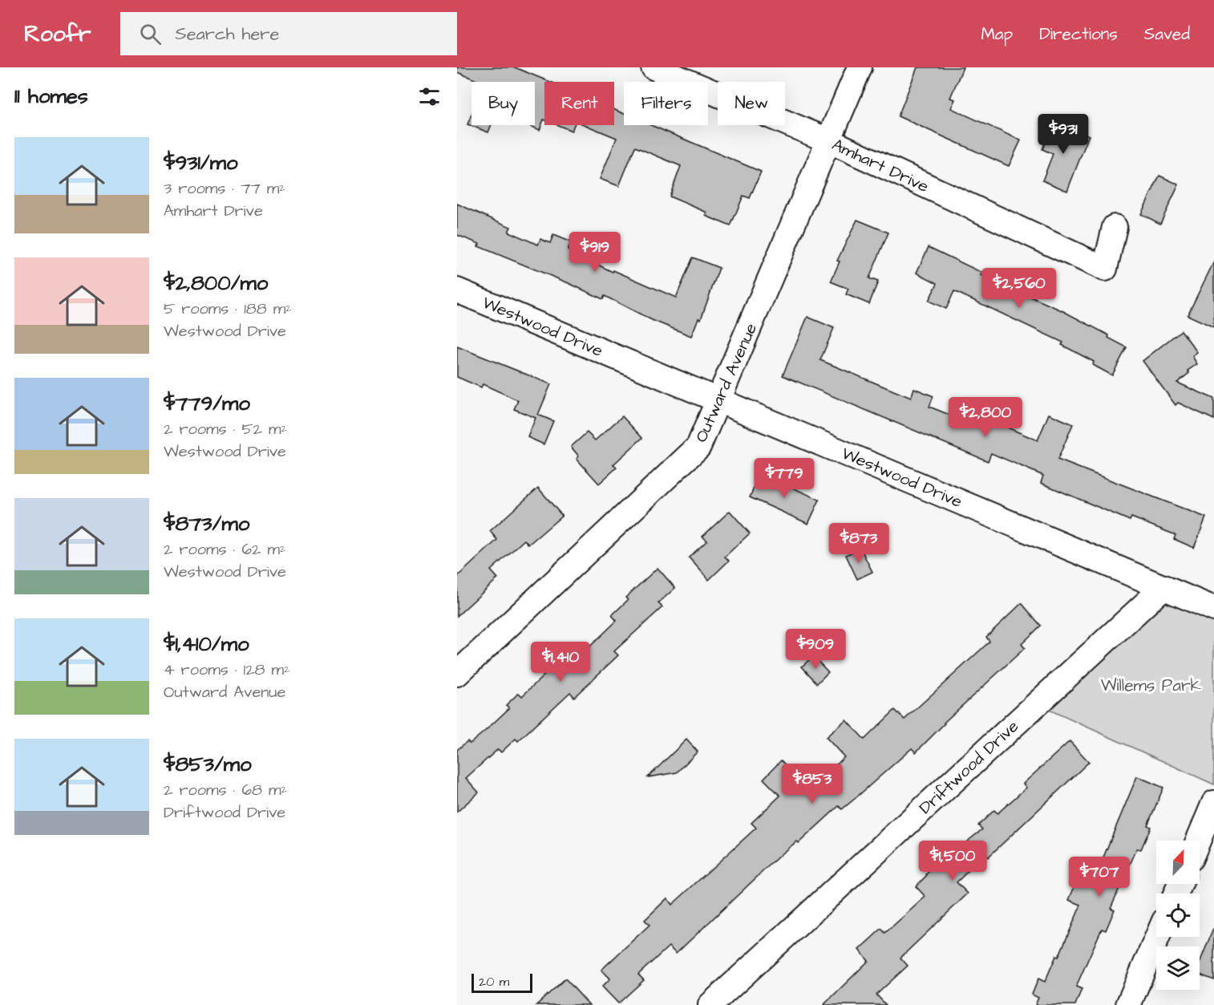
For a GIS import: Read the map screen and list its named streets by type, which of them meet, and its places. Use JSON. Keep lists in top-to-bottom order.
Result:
{
  "streets": {
    "street": [
      "Amhart Drive",
      "Westwood Drive",
      "Outward Avenue",
      "Driftwood Drive"
    ]
  },
  "crossings": [
    ["Amhart Drive", "Outward Avenue"],
    ["Westwood Drive", "Outward Avenue"],
    ["Westwood Drive", "Driftwood Drive"]
  ],
  "parks": ["Willems Park"],
  "scale_bar": "20 m",
  "north": "top right",
  "page": {
    "header": "Roofr",
    "search": "Search here",
    "nav": ["Map", "Directions", "Saved"],
    "heading": "11 homes",
    "chip": [
      "Buy",
      "Rent",
      "Filters",
      "New"
    ],
    "price": [
      "$931",
      "$919",
      "$2,560",
      "$2,800",
      "$779",
      "$873",
      "$909",
      "$1,410",
      "$853",
      "$1,500",
      "$707"
    ],
    "list": [
      {
        "name": "$931/mo",
        "note": "3 rooms · 77 m² · Amhart Drive"
      },
      {
        "name": "$2,800/mo",
        "note": "5 rooms · 188 m² · Westwood Drive"
      },
      {
        "name": "$779/mo",
        "note": "2 rooms · 52 m² · Westwood Drive"
      },
      {
        "name": "$873/mo",
        "note": "2 rooms · 62 m² · Westwood Drive"
      },
      {
        "name": "$1,410/mo",
        "note": "4 rooms · 128 m² · Outward Avenue"
      },
      {
        "name": "$853/mo",
        "note": "2 rooms · 68 m² · Driftwood Drive"
      }
    ],
    "scale": "20 m"
  }
}
